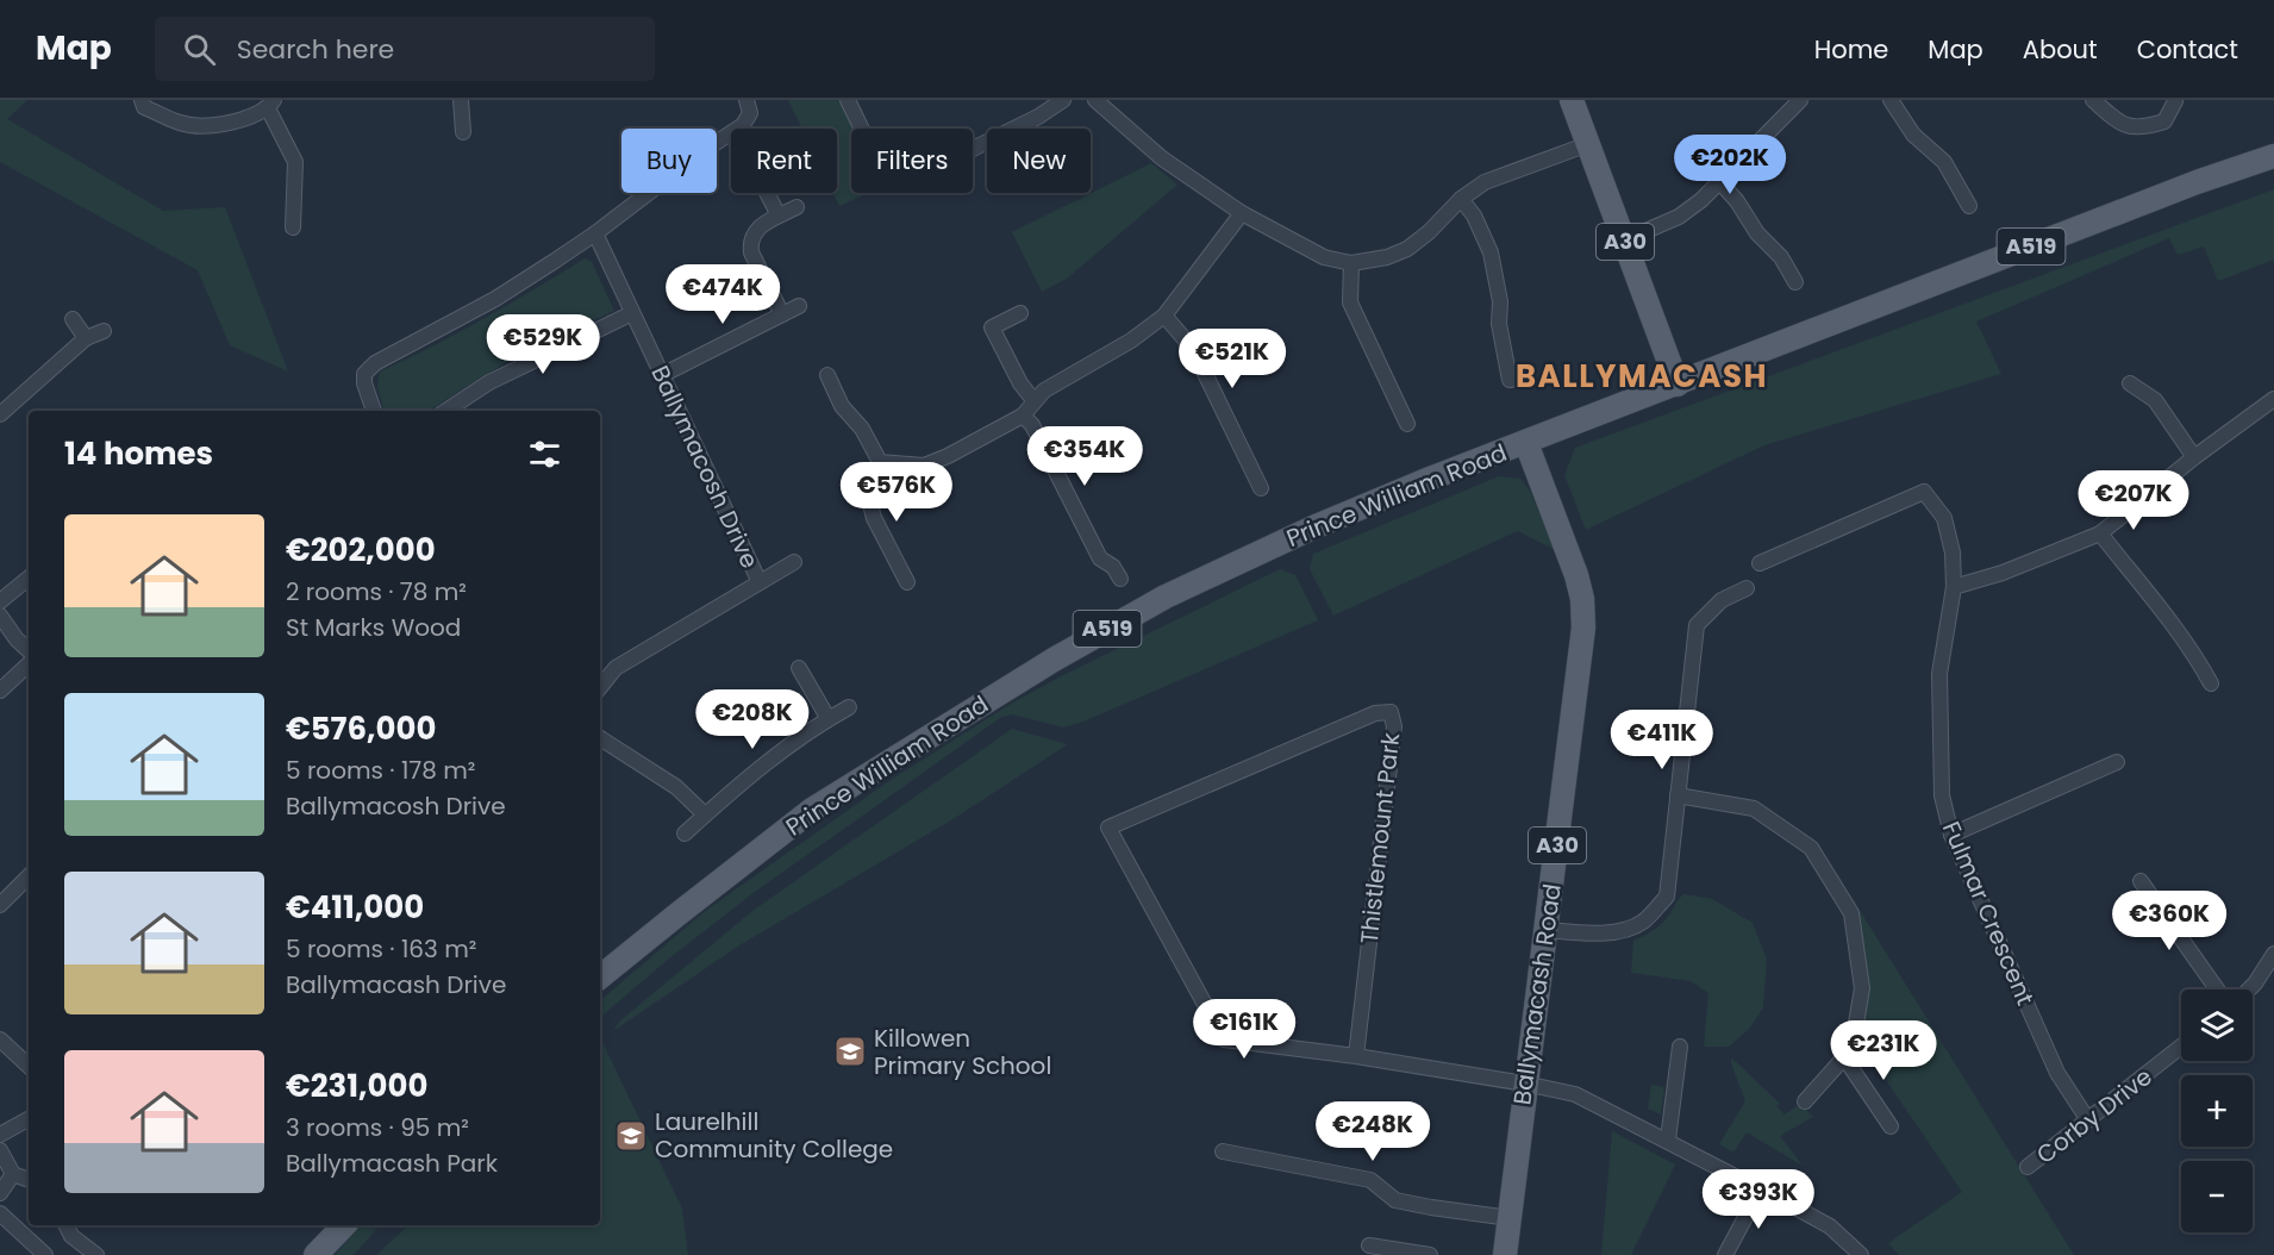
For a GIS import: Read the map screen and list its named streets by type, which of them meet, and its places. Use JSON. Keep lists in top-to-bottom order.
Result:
{
  "streets": {
    "main road": [
      "A30",
      "A519",
      "Prince William Road",
      "Ballymacash Road"
    ],
    "street": [
      "Ballymacosh Drive",
      "Thistlemount Park",
      "Fulmar Crescent",
      "Corby Drive"
    ]
  },
  "crossings": [
    ["A30", "Prince William Road"],
    ["Prince William Road", "Ballymacash Road"],
    ["Fulmar Crescent", "Corby Drive"]
  ],
  "districts": ["BALLYMACASH"],
  "places": {
    "school or university": ["Killowen Primary School", "Laurelhill Community College"]
  },
  "page": {
    "header": "Map",
    "search": "Search here",
    "nav": [
      "Home",
      "Map",
      "About",
      "Contact"
    ],
    "chip": [
      "Buy",
      "Rent",
      "Filters",
      "New"
    ],
    "price": [
      "€202K",
      "€474K",
      "€529K",
      "€521K",
      "€354K",
      "€576K",
      "€207K",
      "€208K",
      "€411K",
      "€360K",
      "€161K",
      "€231K",
      "€248K",
      "€393K"
    ],
    "heading": "14 homes",
    "list": [
      {
        "name": "€202,000",
        "note": "2 rooms · 78 m² · St Marks Wood"
      },
      {
        "name": "€576,000",
        "note": "5 rooms · 178 m² · Ballymacosh Drive"
      },
      {
        "name": "€411,000",
        "note": "5 rooms · 163 m² · Ballymacash Drive"
      },
      {
        "name": "€231,000",
        "note": "3 rooms · 95 m² · Ballymacash Park"
      }
    ],
    "map_buttons": ["+", "−"]
  }
}
